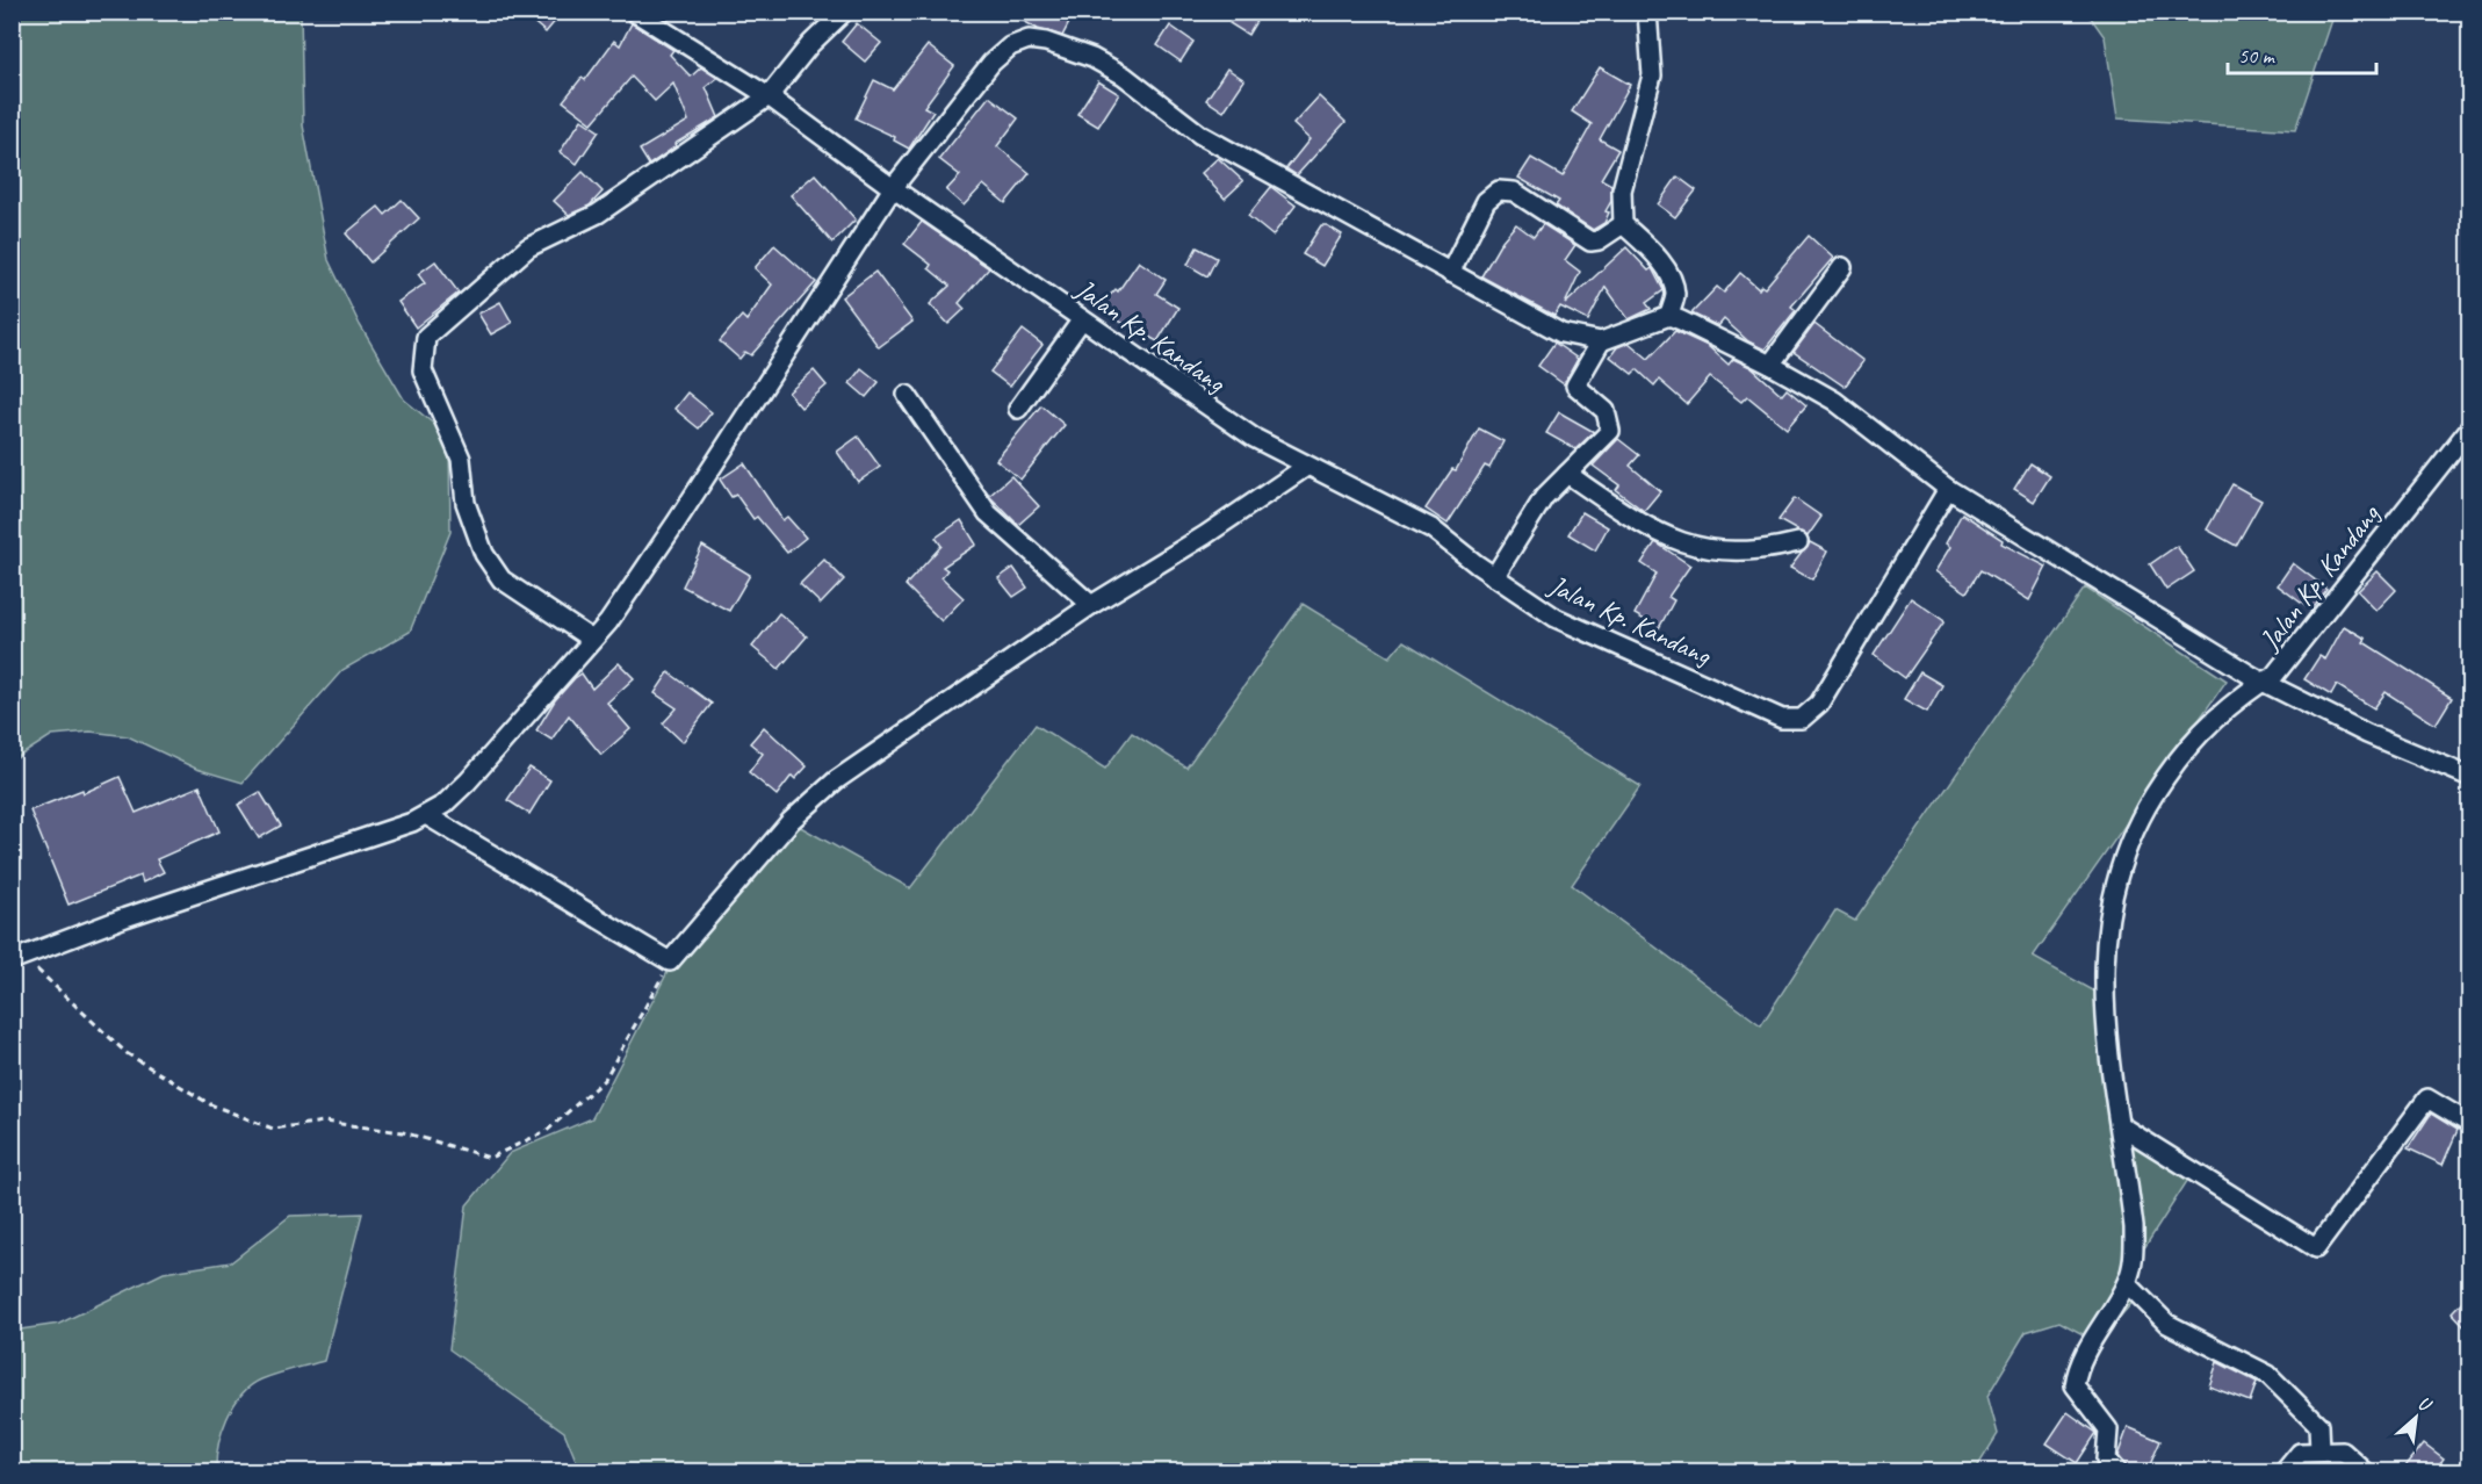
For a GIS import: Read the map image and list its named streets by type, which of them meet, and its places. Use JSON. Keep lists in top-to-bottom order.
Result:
{
  "streets": {
    "street": ["Jalan Kp. Kandang"]
  },
  "scale_bar": "50 m",
  "north": "top right"
}
